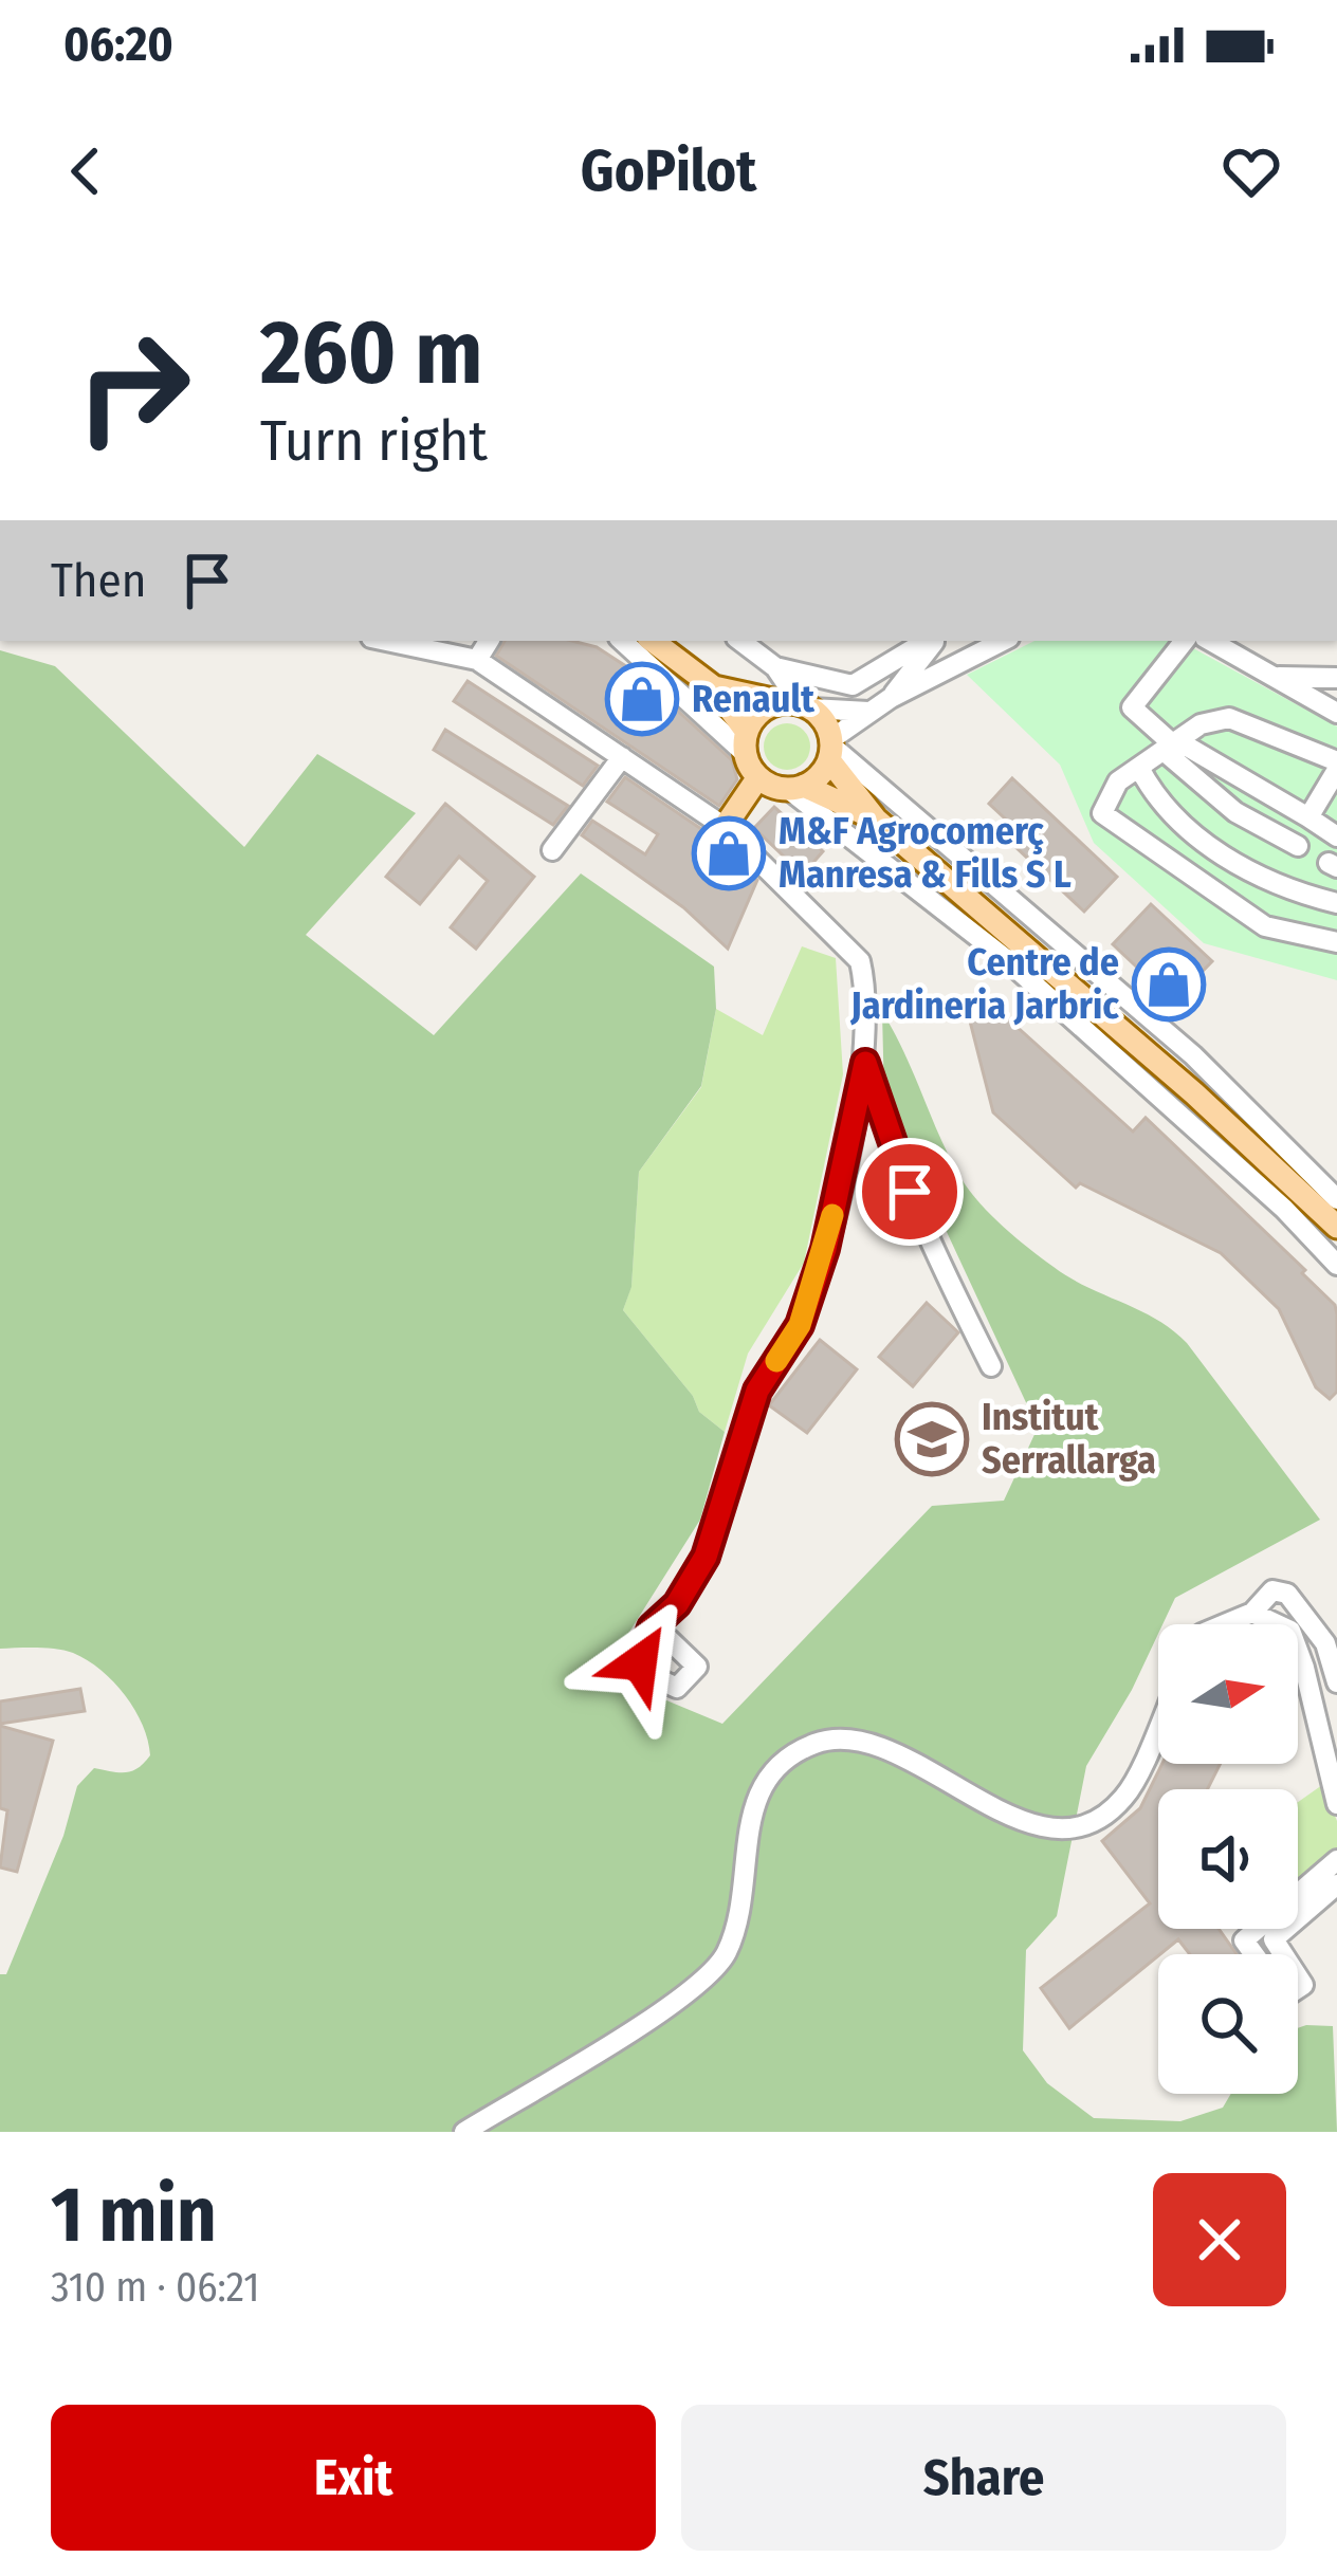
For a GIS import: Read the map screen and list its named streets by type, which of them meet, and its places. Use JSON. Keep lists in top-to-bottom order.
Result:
{
  "places": {
    "shop": ["Renault", "M&F Agrocomerç Manresa & Fills S L", "Centre de Jardineria Jarbric"],
    "school or university": ["Institut Serrallarga"]
  },
  "north": "right",
  "page": {
    "status": "06:20",
    "header": "GoPilot",
    "turn": ["260 m", "Turn right"],
    "then": "Then",
    "heading": ["1 min", "310 m · 06:21"],
    "buttons": ["Exit", "Share"]
  }
}
